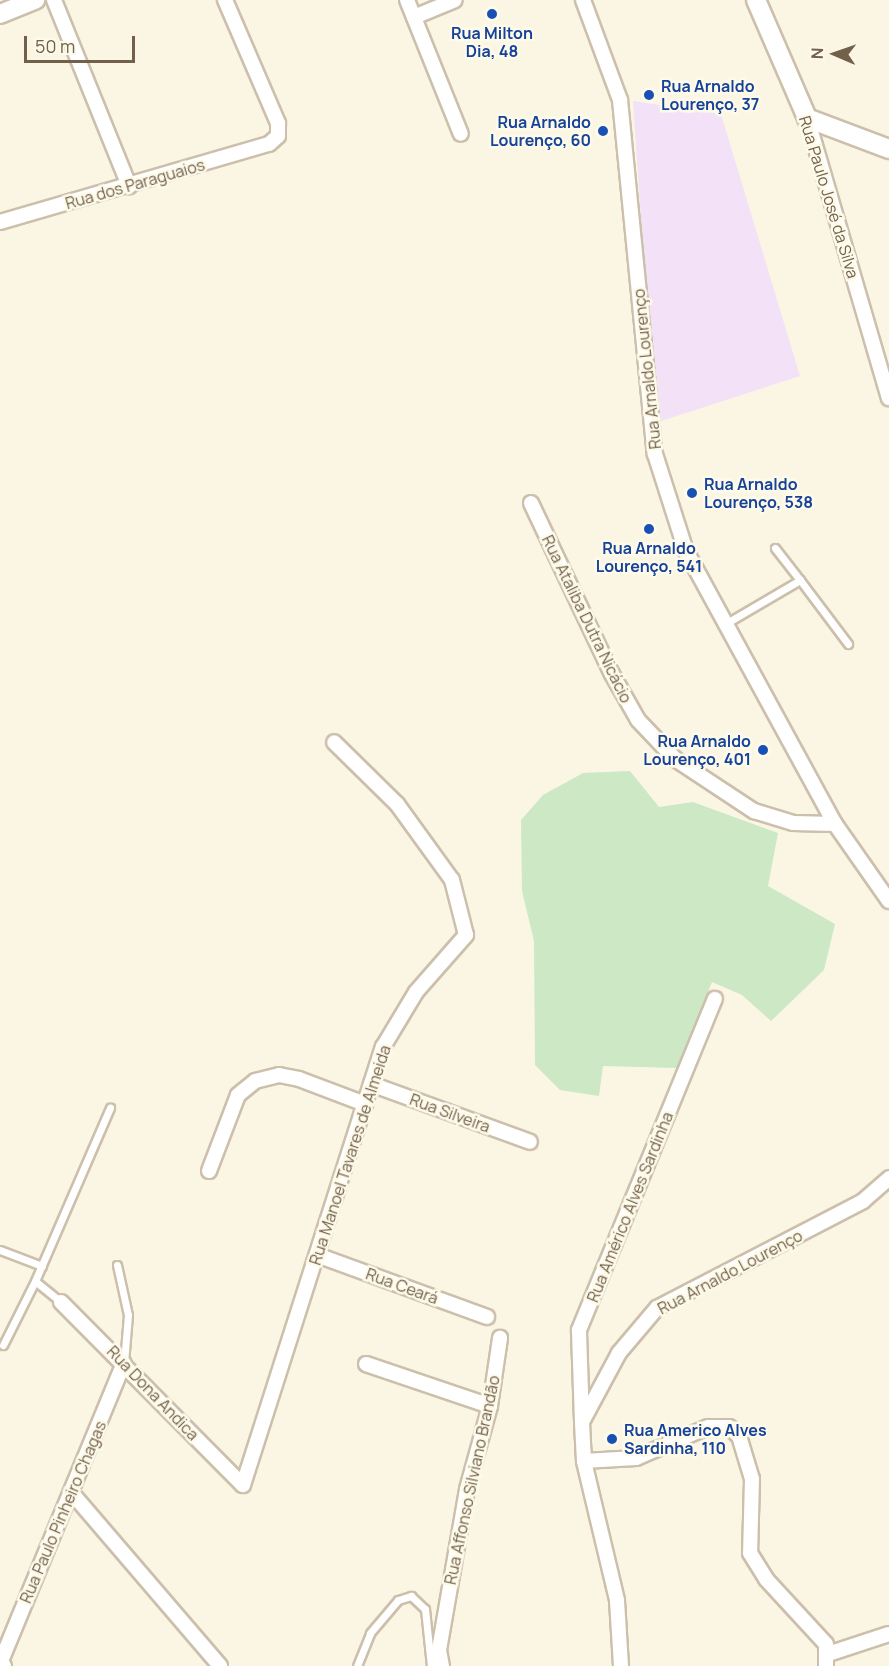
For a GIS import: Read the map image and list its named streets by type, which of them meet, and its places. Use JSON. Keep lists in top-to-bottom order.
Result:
{
  "streets": {
    "street": [
      "Rua dos Paraguaios",
      "Rua Paulo José da Silva",
      "Rua Arnaldo Lourenço",
      "Rua Ataliba Dutra Nicácio",
      "Rua Silveira",
      "Rua Manoel Tavares de Almeida",
      "Rua Américo Alves Sardinha",
      "Rua Ceará",
      "Rua Dona Andica",
      "Rua Affonso Silviano Brandão",
      "Rua Paulo Pinheiro Chagas"
    ]
  },
  "crossings": [
    ["Rua Arnaldo Lourenço", "Rua Ataliba Dutra Nicácio"],
    ["Rua Arnaldo Lourenço", "Rua Américo Alves Sardinha"],
    ["Rua Silveira", "Rua Manoel Tavares de Almeida"],
    ["Rua Manoel Tavares de Almeida", "Rua Ceará"],
    ["Rua Manoel Tavares de Almeida", "Rua Dona Andica"],
    ["Rua Dona Andica", "Rua Paulo Pinheiro Chagas"]
  ],
  "places": [
    "Rua Milton Dia, 48",
    "Rua Arnaldo Lourenço, 37",
    "Rua Arnaldo Lourenço, 60",
    "Rua Arnaldo Lourenço, 538",
    "Rua Arnaldo Lourenço, 541",
    "Rua Arnaldo Lourenço, 401",
    "Rua Americo Alves Sardinha, 110"
  ],
  "scale_bar": "50 m",
  "north": "left"
}
